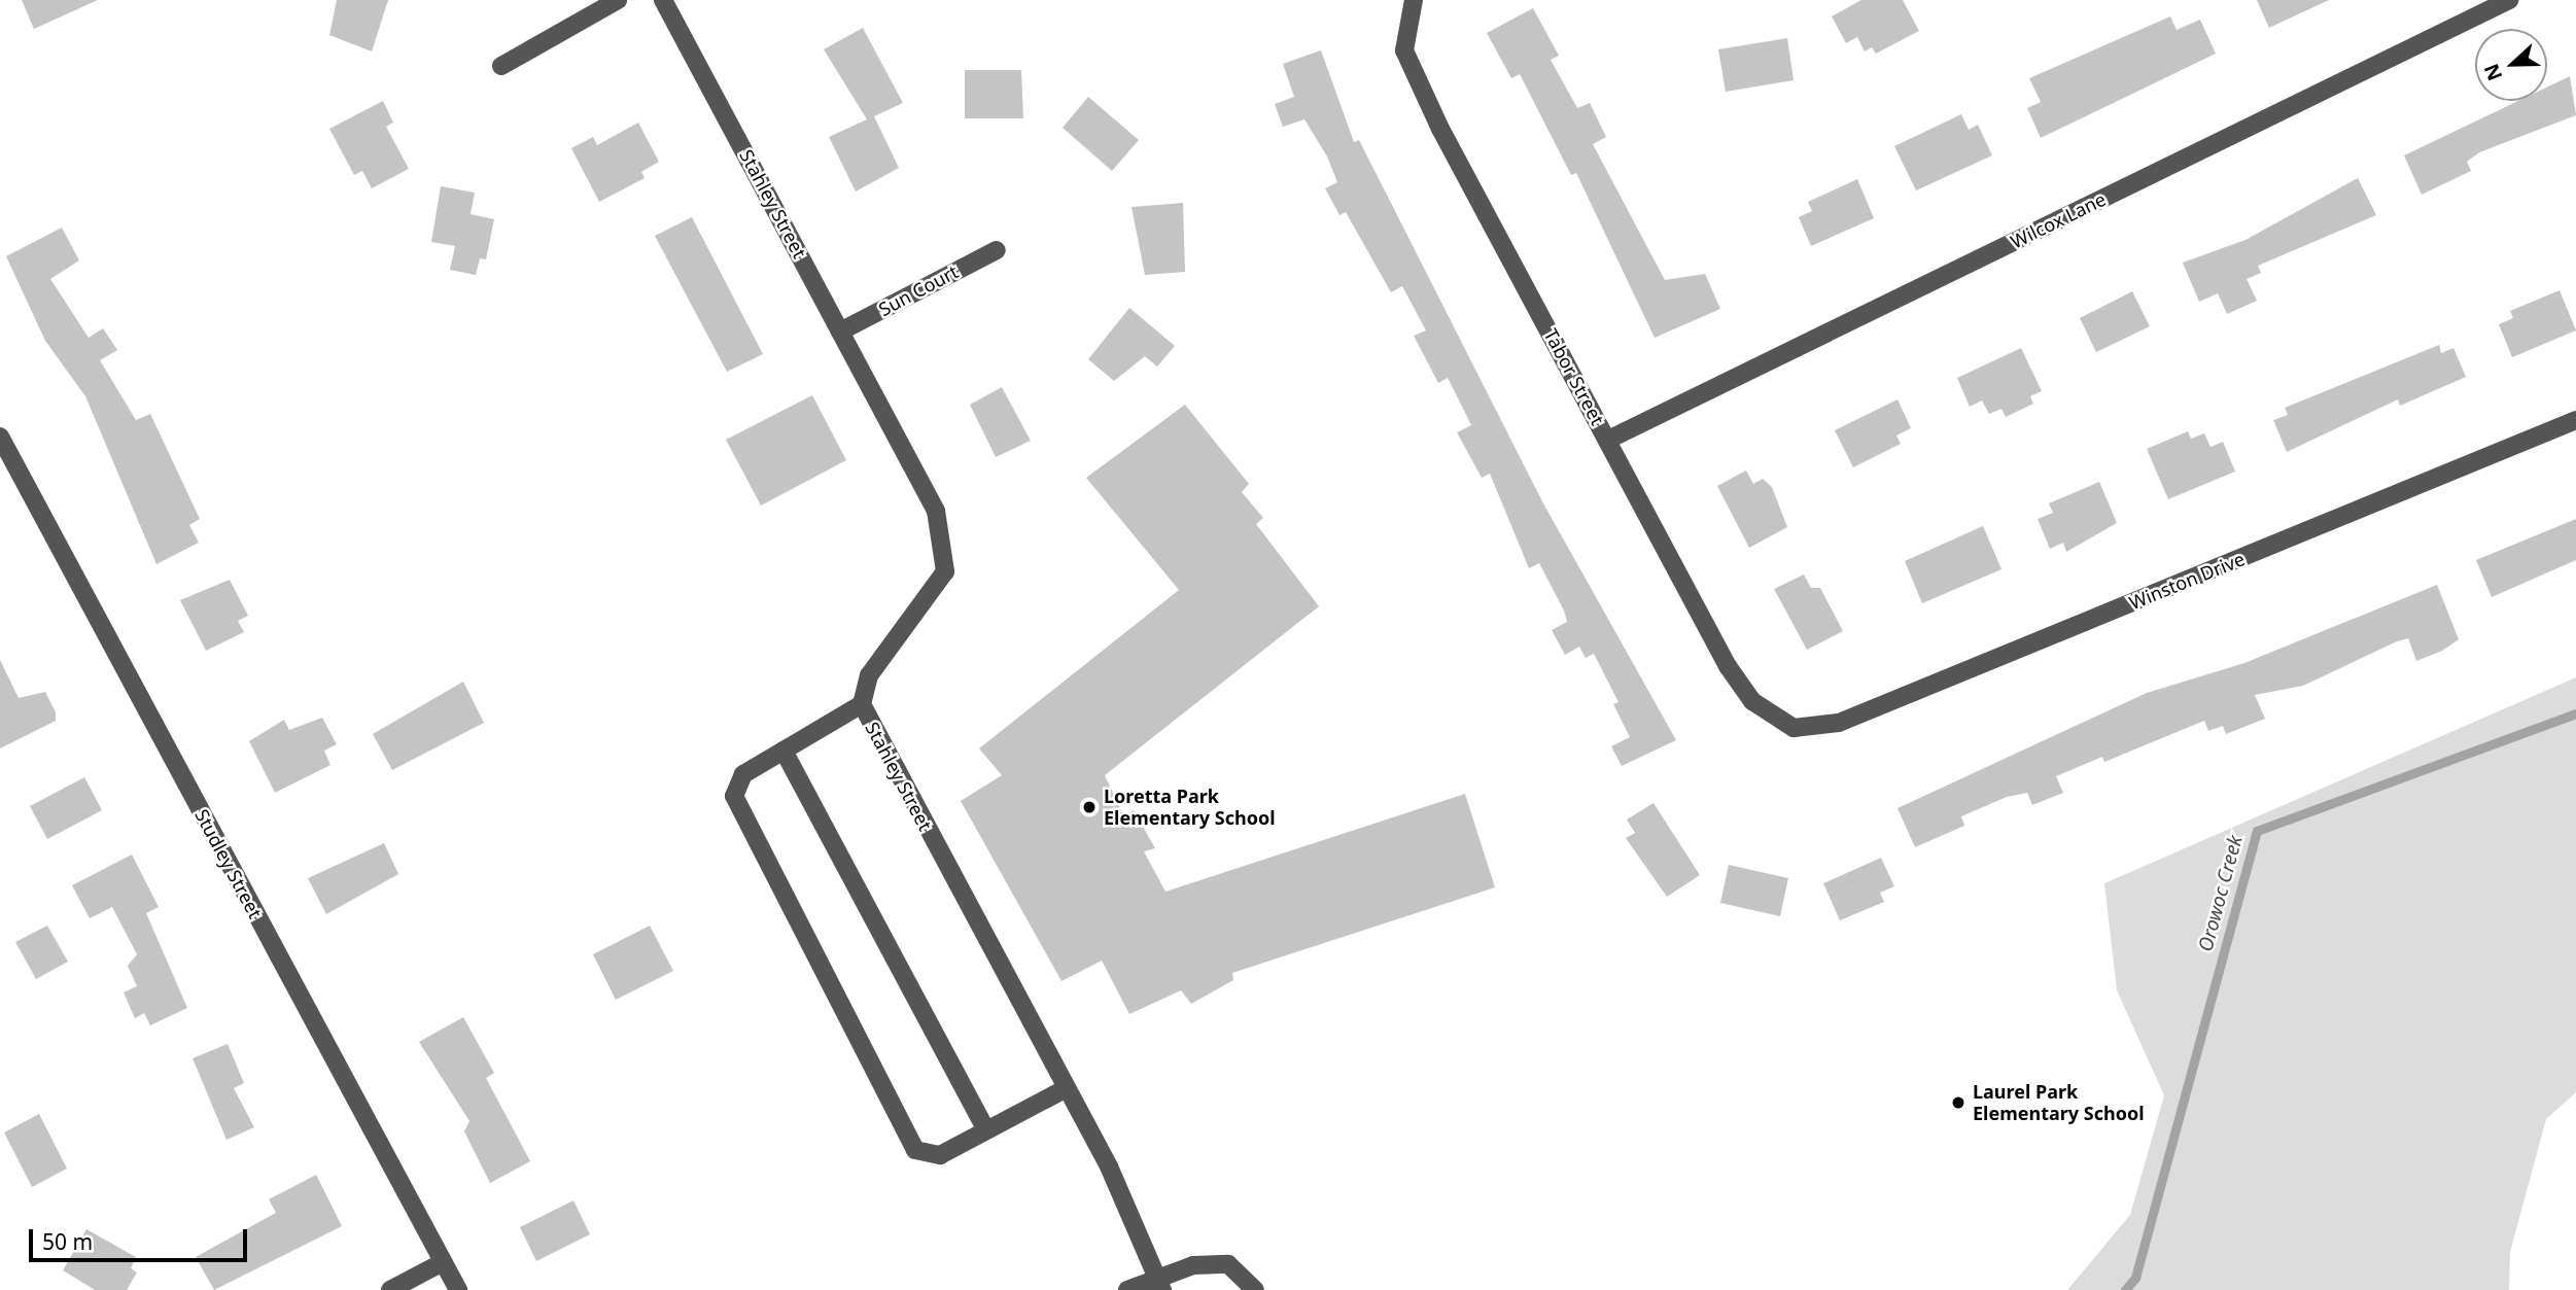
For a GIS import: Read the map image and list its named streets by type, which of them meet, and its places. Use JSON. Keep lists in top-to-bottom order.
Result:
{
  "streets": {
    "street": [
      "Stahley Street",
      "Wilcox Lane",
      "Sun Court",
      "Tabor Street",
      "Winston Drive",
      "Studley Street"
    ]
  },
  "crossings": [
    ["Stahley Street", "Sun Court"],
    ["Wilcox Lane", "Tabor Street"],
    ["Tabor Street", "Winston Drive"]
  ],
  "water": ["Orowoc Creek"],
  "places": ["Loretta Park Elementary School", "Laurel Park Elementary School"],
  "scale_bar": "50 m",
  "north": "left"
}
